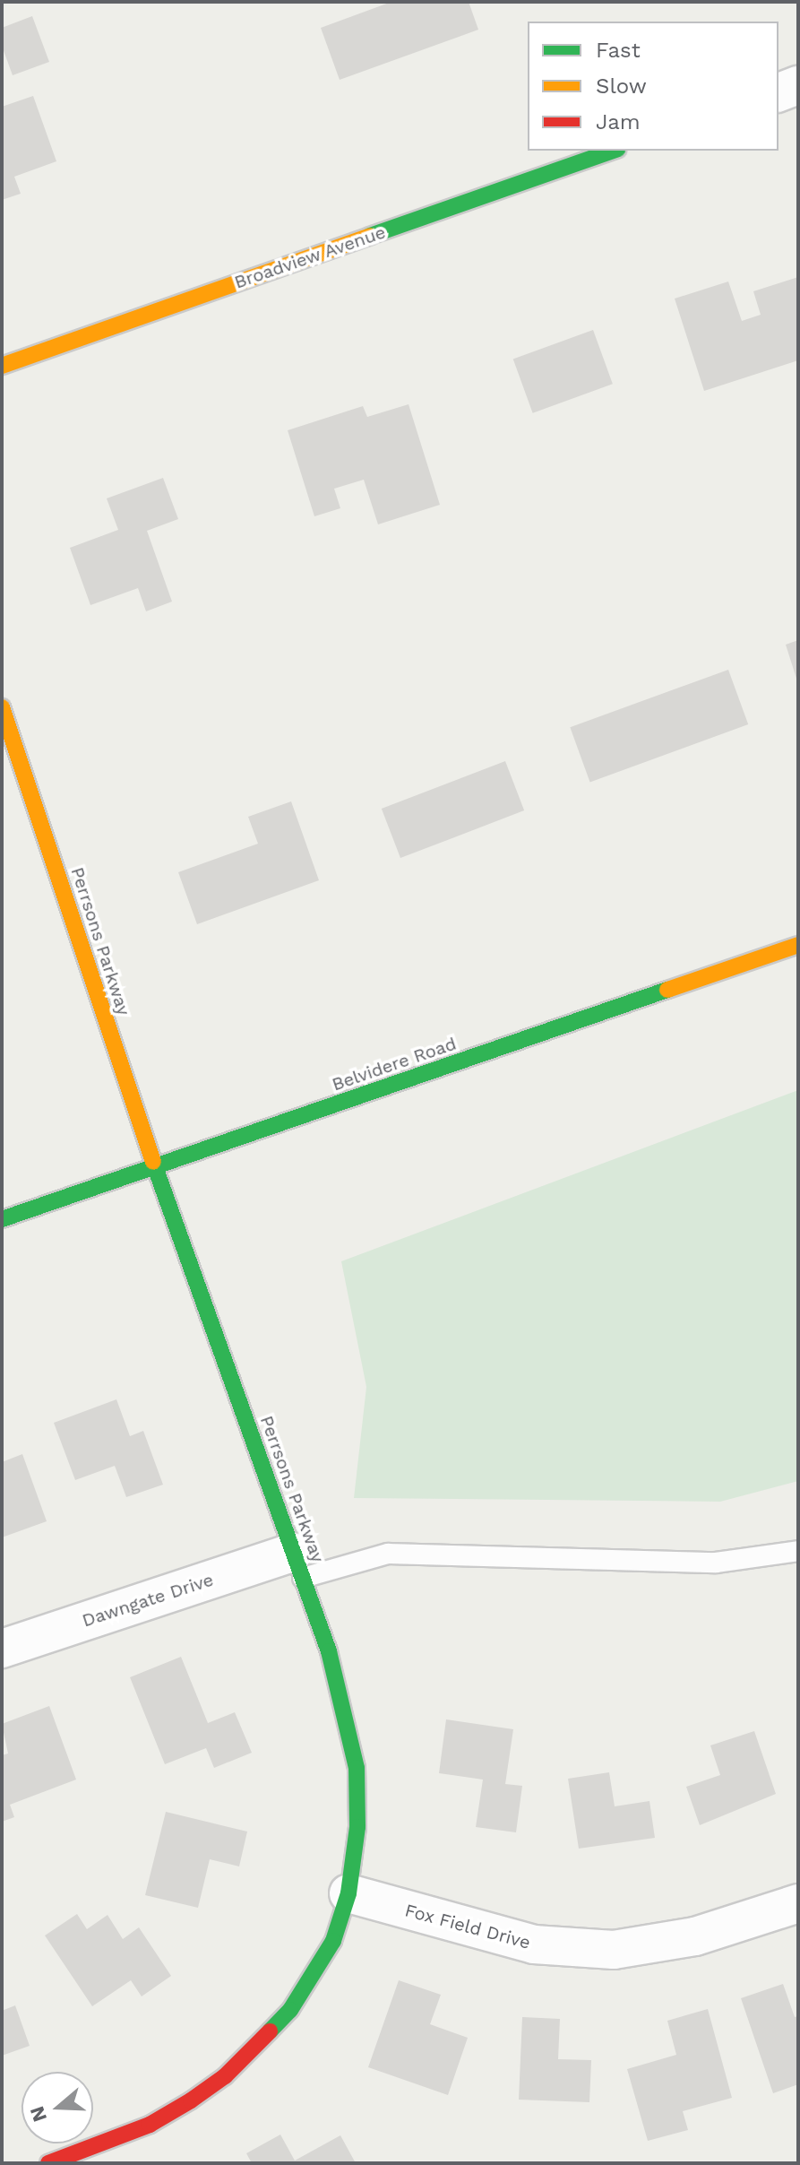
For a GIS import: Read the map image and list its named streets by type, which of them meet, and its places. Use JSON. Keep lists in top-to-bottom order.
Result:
{
  "streets": {
    "street": [
      "Broadview Avenue",
      "Perrsons Parkway",
      "Belvidere Road",
      "Dawngate Drive",
      "Fox Field Drive"
    ]
  },
  "crossings": [
    ["Perrsons Parkway", "Belvidere Road"],
    ["Perrsons Parkway", "Dawngate Drive"],
    ["Perrsons Parkway", "Fox Field Drive"]
  ],
  "legend": ["Fast", "Slow", "Jam"],
  "north": "left"
}
